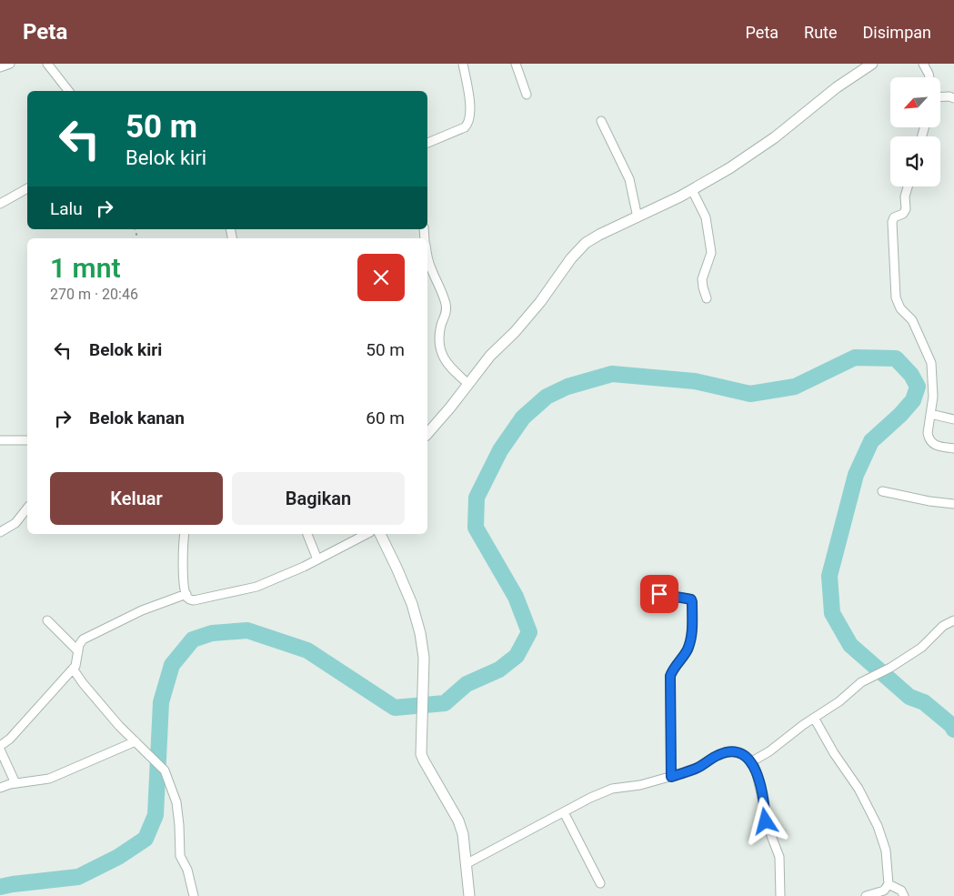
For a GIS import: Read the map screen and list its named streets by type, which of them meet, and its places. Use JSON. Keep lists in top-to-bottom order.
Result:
{
  "north": "bottom left",
  "page": {
    "header": "Peta",
    "nav": ["Peta", "Rute", "Disimpan"],
    "turn": ["50 m", "Belok kiri"],
    "then": "Lalu",
    "heading": ["1 mnt", "270 m · 20:46"],
    "list": [
      {
        "name": "Belok kiri",
        "value": "50 m"
      },
      {
        "name": "Belok kanan",
        "value": "60 m"
      }
    ],
    "buttons": ["Keluar", "Bagikan"]
  }
}
